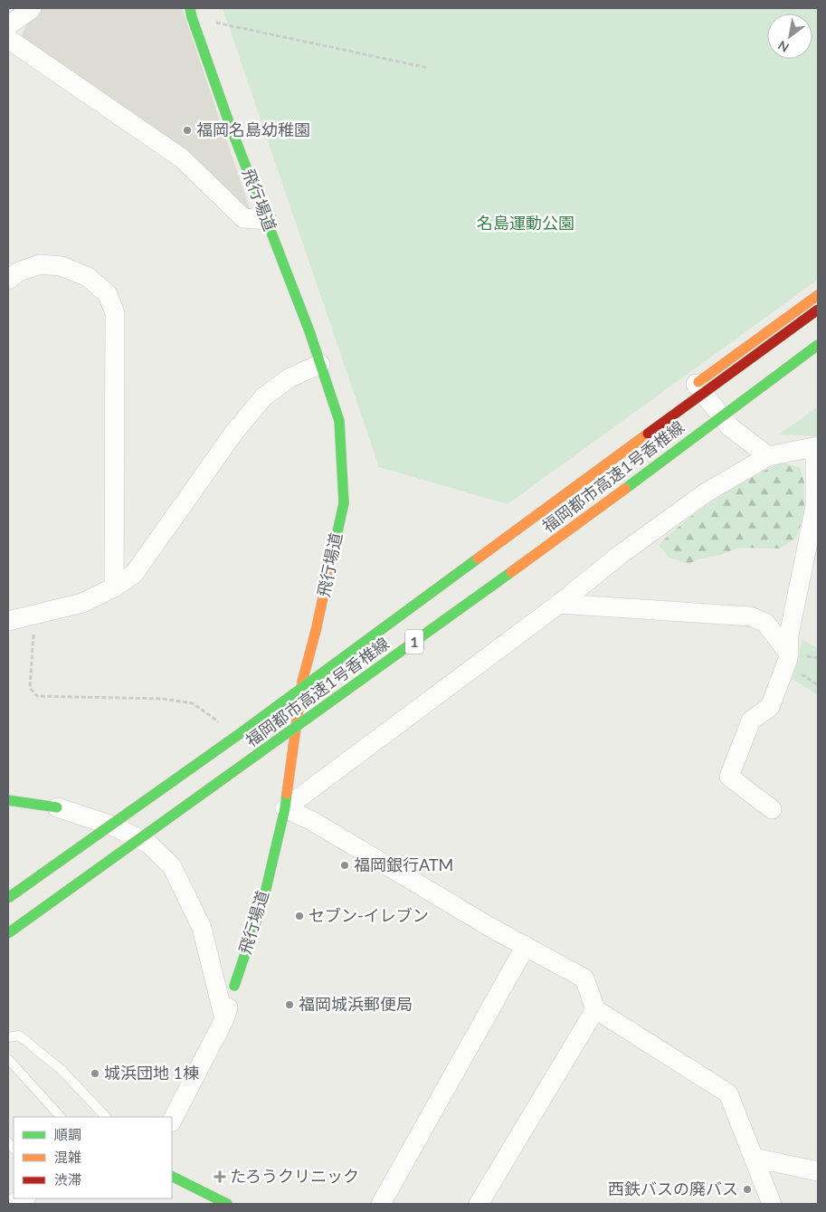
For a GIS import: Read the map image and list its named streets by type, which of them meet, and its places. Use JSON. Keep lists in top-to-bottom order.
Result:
{
  "streets": {
    "main road": ["飛行場道", "福岡都市高速1号香椎線", "1"]
  },
  "parks": ["名島運動公園"],
  "places": {
    "other": [
      "福岡名島幼稚園",
      "福岡銀行ATM",
      "セブン-イレブン",
      "福岡城浜郵便局",
      "城浜団地 1棟",
      "西鉄バスの廃バス"
    ],
    "health": ["たろうクリニック"]
  },
  "legend": ["順調", "混雑", "渋滞"],
  "north": "bottom left"
}
